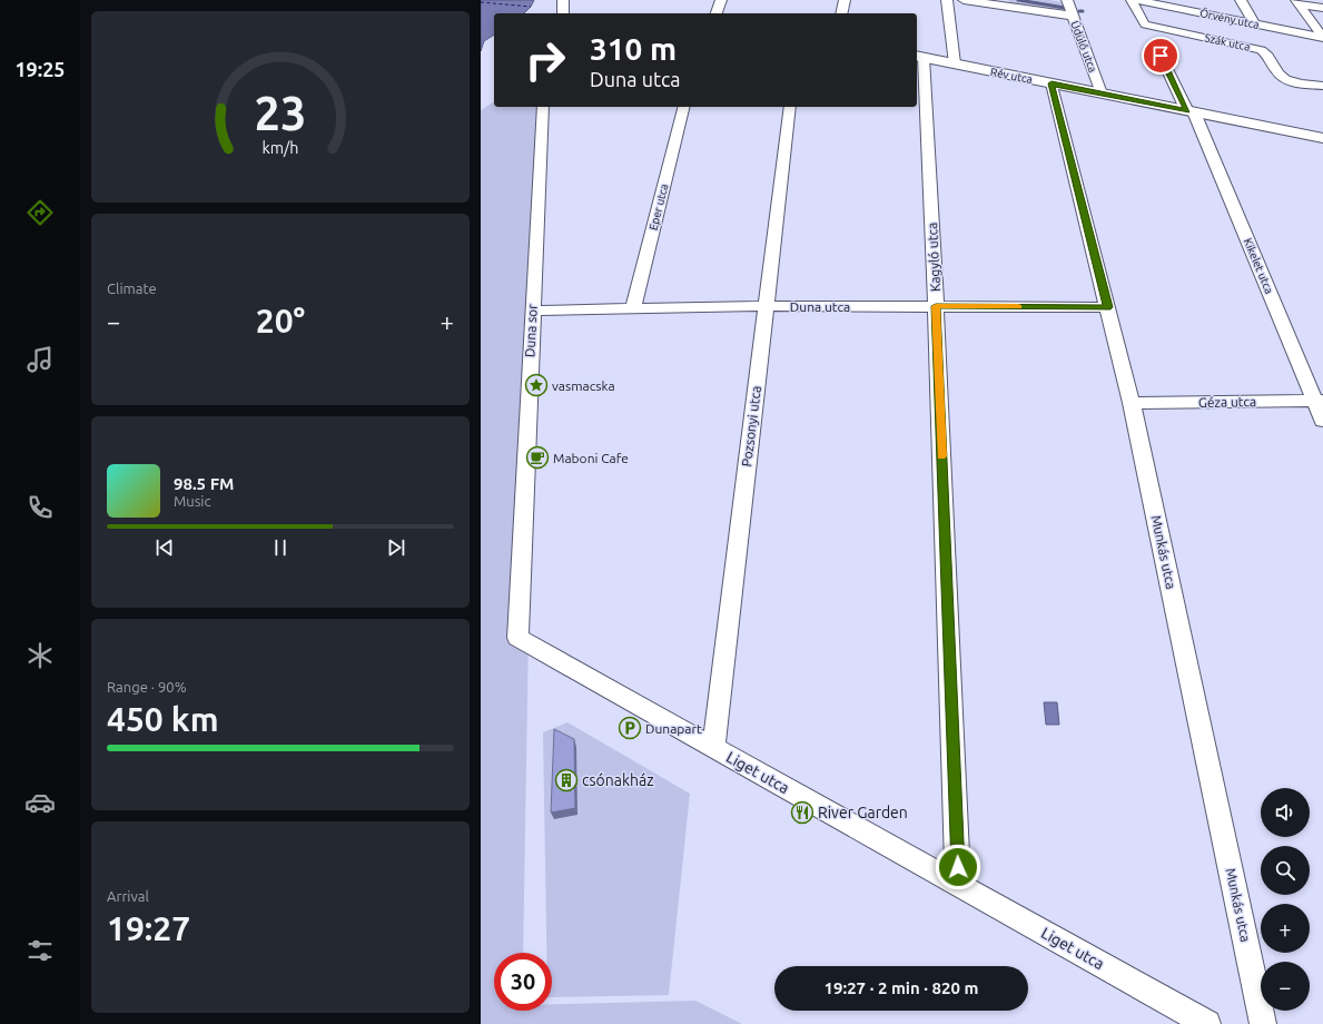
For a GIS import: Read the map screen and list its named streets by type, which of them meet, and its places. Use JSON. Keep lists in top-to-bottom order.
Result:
{
  "streets": {
    "street": [
      "Örvény utca",
      "Szák utca",
      "Üdülő utca",
      "Rév utca",
      "Eper utca",
      "Kagyló utca",
      "Kikelet utca",
      "Duna utca",
      "Duna sor",
      "Géza utca",
      "Pozsonyi utca",
      "Munkás utca",
      "Liget utca"
    ]
  },
  "crossings": [
    ["Üdülő utca", "Rév utca"],
    ["Rév utca", "Kagyló utca"],
    ["Rév utca", "Kikelet utca"],
    ["Rév utca", "Munkás utca"],
    ["Eper utca", "Duna utca"],
    ["Kagyló utca", "Duna utca"],
    ["Kagyló utca", "Liget utca"],
    ["Kikelet utca", "Géza utca"],
    ["Duna utca", "Duna sor"],
    ["Duna utca", "Pozsonyi utca"],
    ["Duna utca", "Munkás utca"],
    ["Duna sor", "Liget utca"],
    ["Géza utca", "Munkás utca"],
    ["Pozsonyi utca", "Liget utca"]
  ],
  "places": {
    "place": ["vasmacska"],
    "cafe": ["Maboni Cafe"],
    "parking": ["Dunapart"],
    "building": ["csónakház"],
    "restaurant": ["River Garden"]
  },
  "page": {
    "tabs": "19:25",
    "turn": ["310 m", "Duna utca"],
    "tile": [
      "Climate",
      ["Range · 90%", "450 km"],
      ["Arrival", "19:27"]
    ],
    "heat": ["−", "20°", "+"],
    "song": ["98.5 FM", "Music"],
    "map_buttons": ["+", "−"],
    "limit": "30",
    "trip": "19:27 · 2 min · 820 m",
    "gauge": ["23", "km/h"]
  }
}
